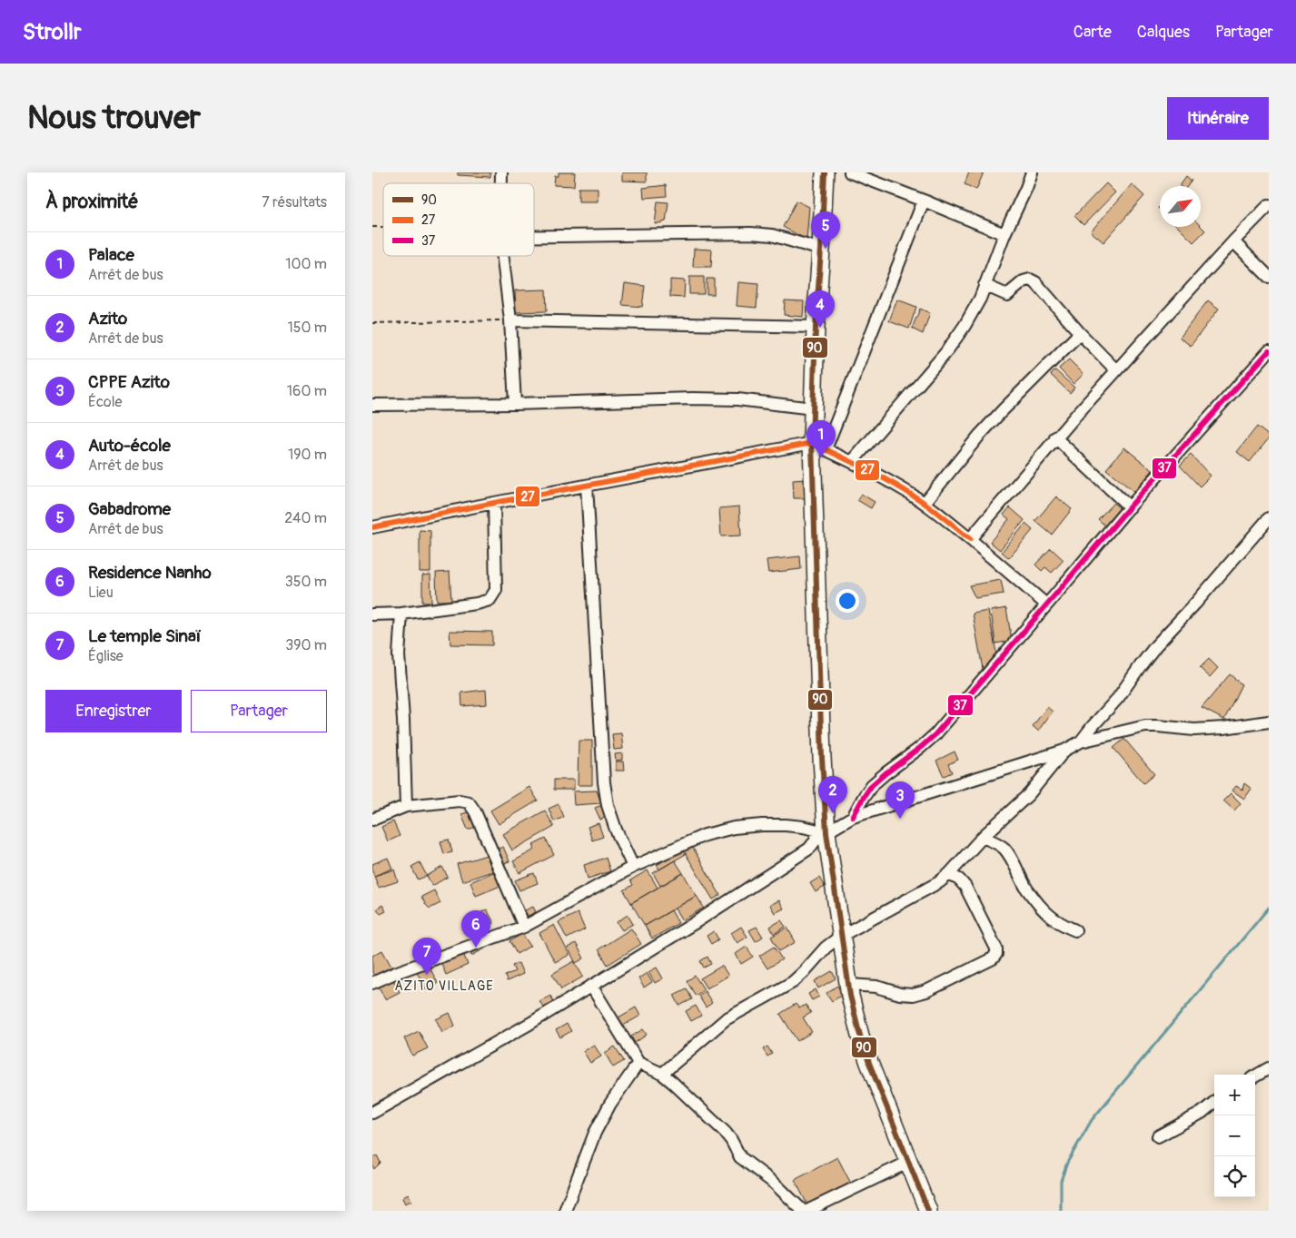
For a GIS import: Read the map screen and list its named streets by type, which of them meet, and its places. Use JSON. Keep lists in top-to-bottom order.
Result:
{
  "districts": ["AZITO VILLAGE"],
  "lines": ["transit line 90", "transit line 37", "transit line 27"],
  "legend": ["90", "27", "37"],
  "north": "top right",
  "page": {
    "header": "Strollr",
    "nav": ["Carte", "Calques", "Partager"],
    "buttons": [
      "Itinéraire",
      ["Enregistrer", "Partager"]
    ],
    "title": "Nous trouver",
    "heading": ["À proximité", "7 résultats"],
    "pins": [
      "5",
      "4",
      "1",
      "2",
      "3",
      "6",
      "7"
    ],
    "list": [
      {
        "mark": "1",
        "name": "Palace",
        "note": "Arrêt de bus",
        "value": "100 m"
      },
      {
        "mark": "2",
        "name": "Azito",
        "note": "Arrêt de bus",
        "value": "150 m"
      },
      {
        "mark": "3",
        "name": "CPPE Azito",
        "note": "École",
        "value": "160 m"
      },
      {
        "mark": "4",
        "name": "Auto-école",
        "note": "Arrêt de bus",
        "value": "190 m"
      },
      {
        "mark": "5",
        "name": "Gabadrome",
        "note": "Arrêt de bus",
        "value": "240 m"
      },
      {
        "mark": "6",
        "name": "Residence Nanho",
        "note": "Lieu",
        "value": "350 m"
      },
      {
        "mark": "7",
        "name": "Le temple Sinaï",
        "note": "Église",
        "value": "390 m"
      }
    ],
    "map_buttons": ["+", "−"]
  }
}
